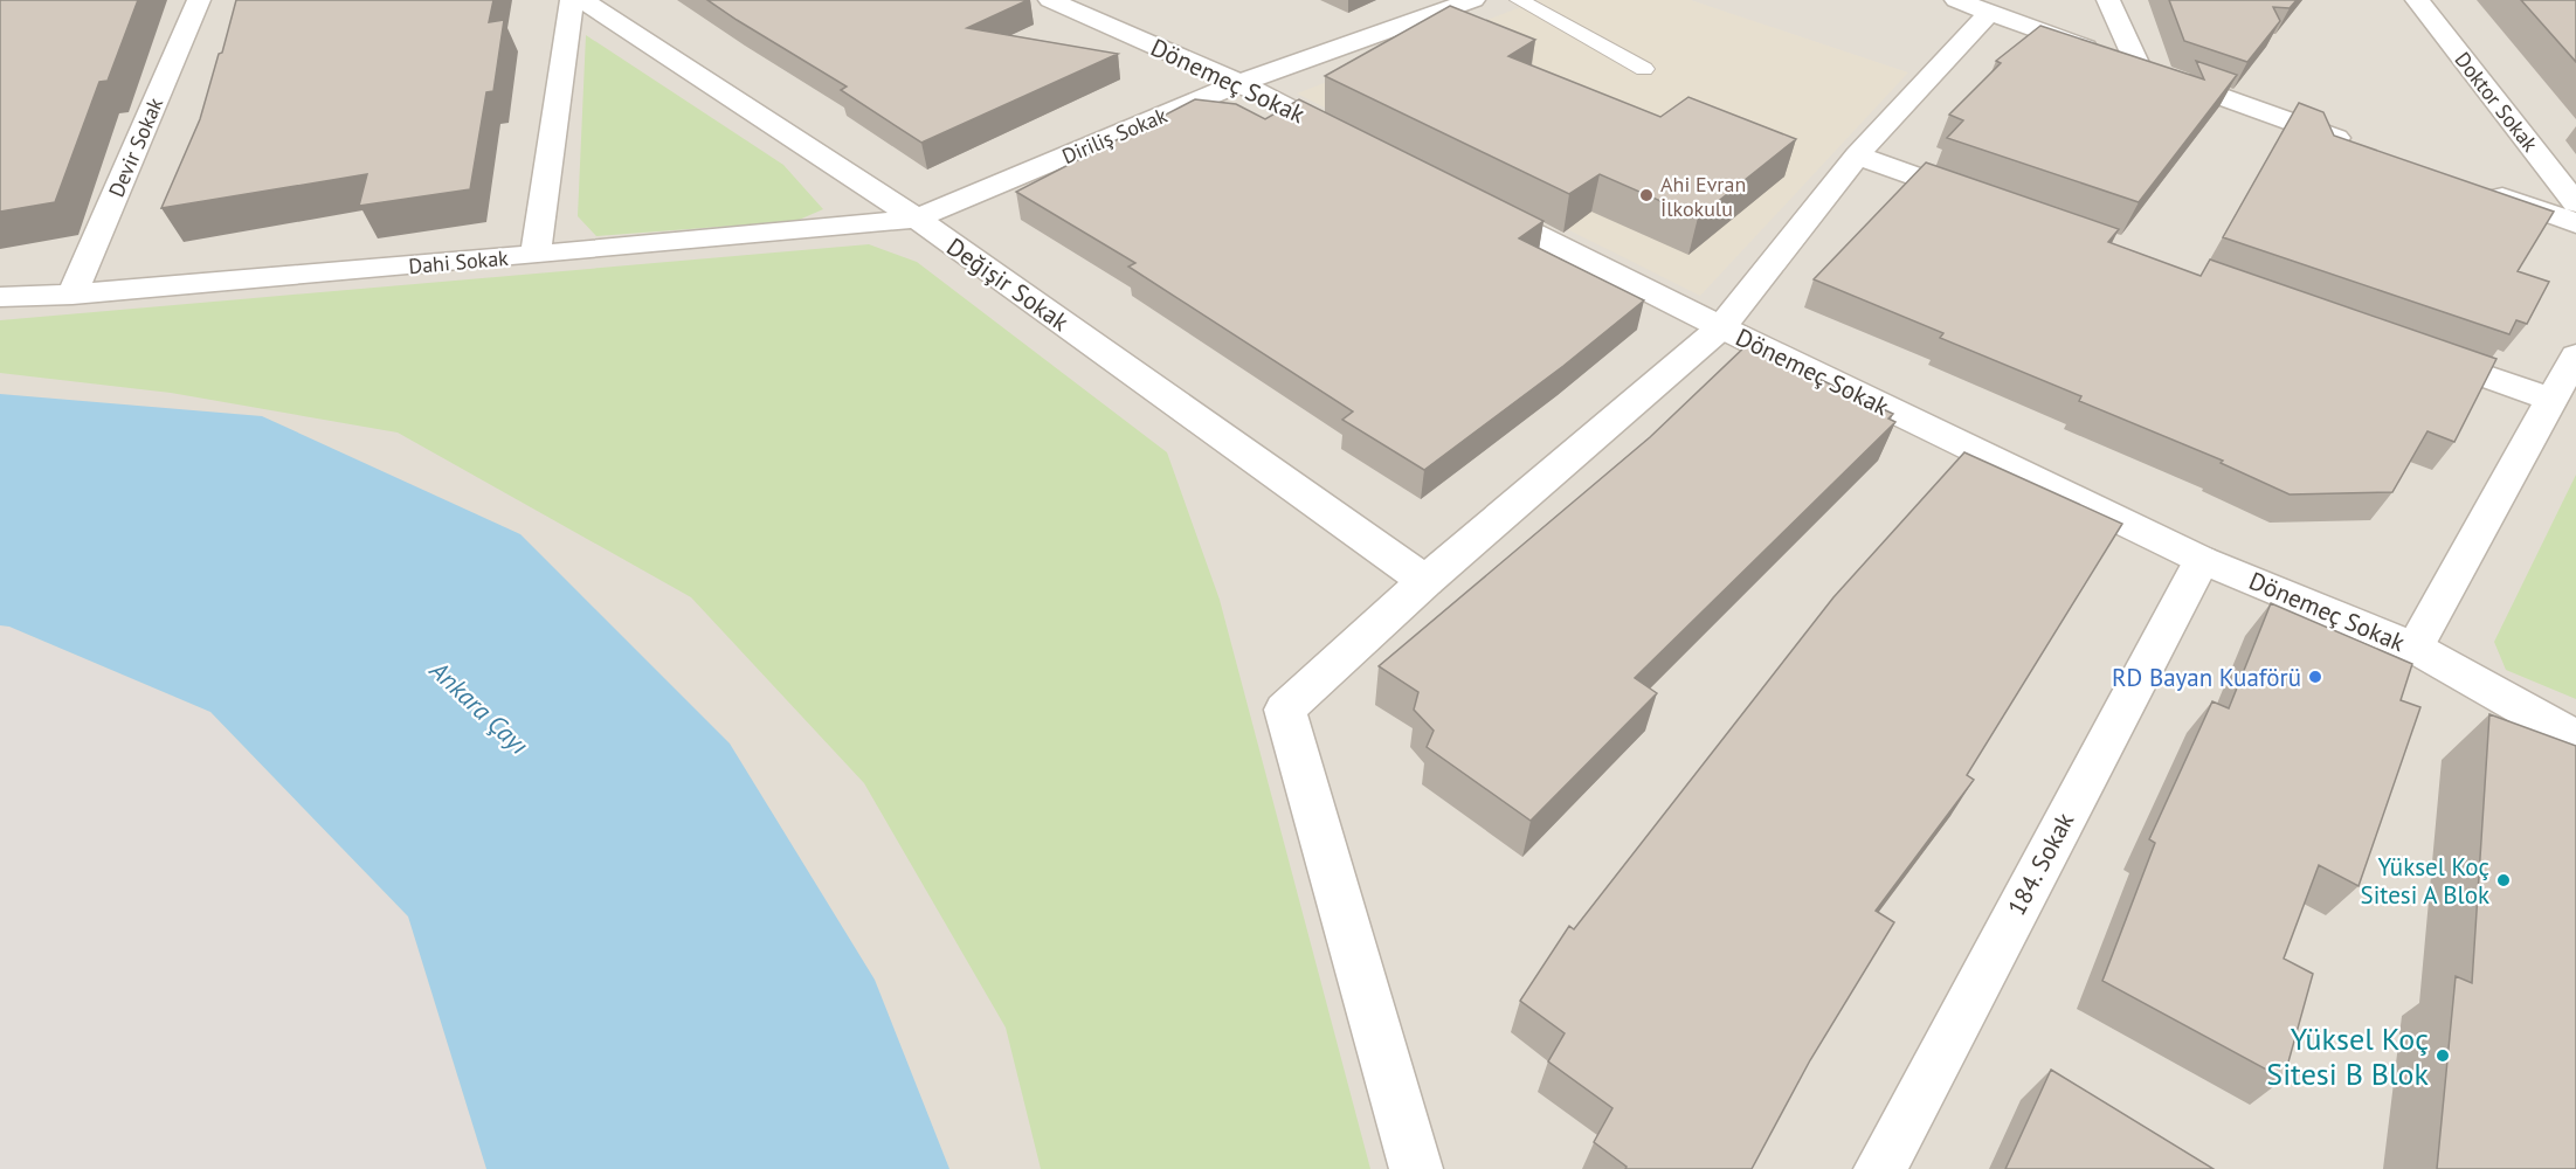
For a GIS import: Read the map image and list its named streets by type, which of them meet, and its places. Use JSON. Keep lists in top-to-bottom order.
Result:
{
  "streets": {
    "street": [
      "Dönemeç Sokak",
      "Doktor Sokak",
      "Diriliş Sokak",
      "Devir Sokak",
      "Dahi Sokak",
      "Değişir Sokak",
      "184. Sokak"
    ]
  },
  "crossings": [
    ["Dönemeç Sokak", "Diriliş Sokak"],
    ["Dönemeç Sokak", "184. Sokak"],
    ["Diriliş Sokak", "Dahi Sokak"],
    ["Diriliş Sokak", "Değişir Sokak"],
    ["Devir Sokak", "Dahi Sokak"],
    ["Dahi Sokak", "Değişir Sokak"]
  ],
  "water": ["Ankara Çayı"],
  "places": [
    "Ahi Evran İlkokulu",
    "RD Bayan Kuaförü",
    "Yüksel Koç Sitesi A Blok",
    "Yüksel Koç Sitesi B Blok"
  ]
}
